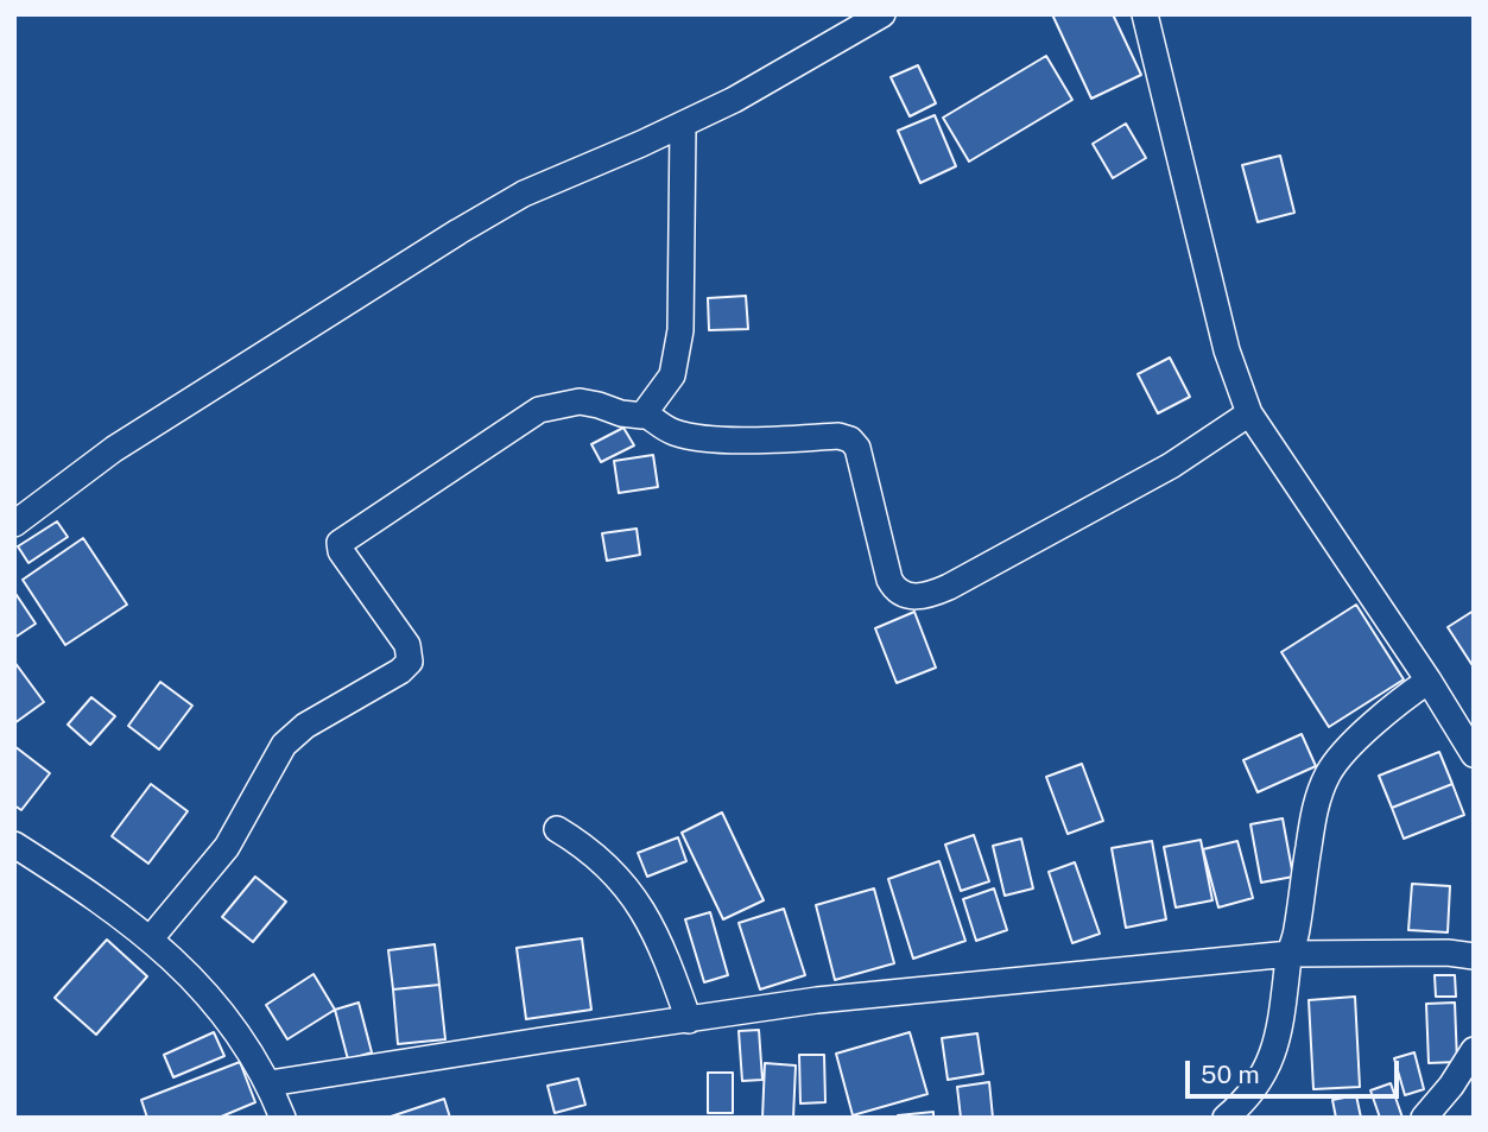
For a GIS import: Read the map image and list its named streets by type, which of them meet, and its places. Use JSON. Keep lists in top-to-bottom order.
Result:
{
  "scale_bar": "50 m"
}
